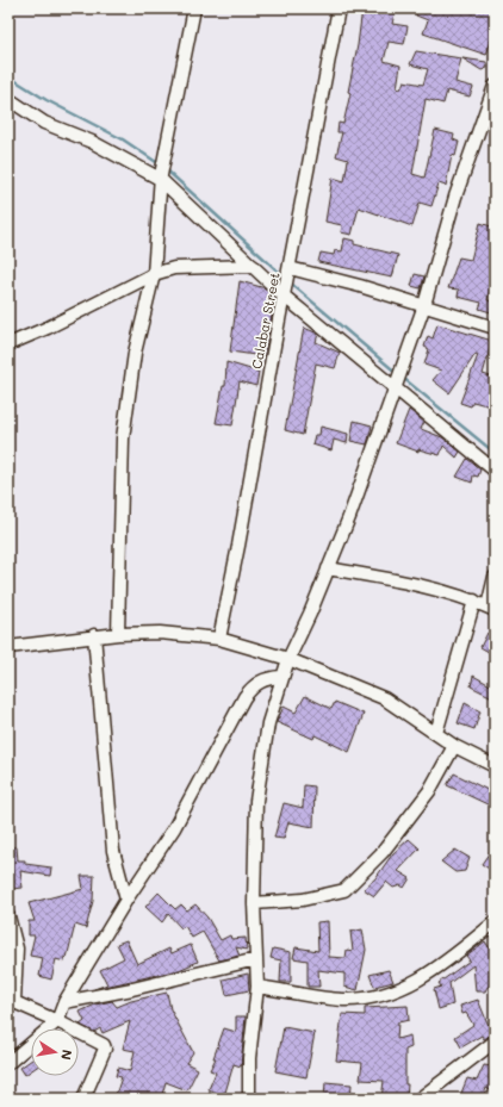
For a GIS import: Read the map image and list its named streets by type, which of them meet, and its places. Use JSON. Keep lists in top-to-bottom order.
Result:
{
  "streets": {
    "street": ["Calabar Street"]
  },
  "north": "right"
}
